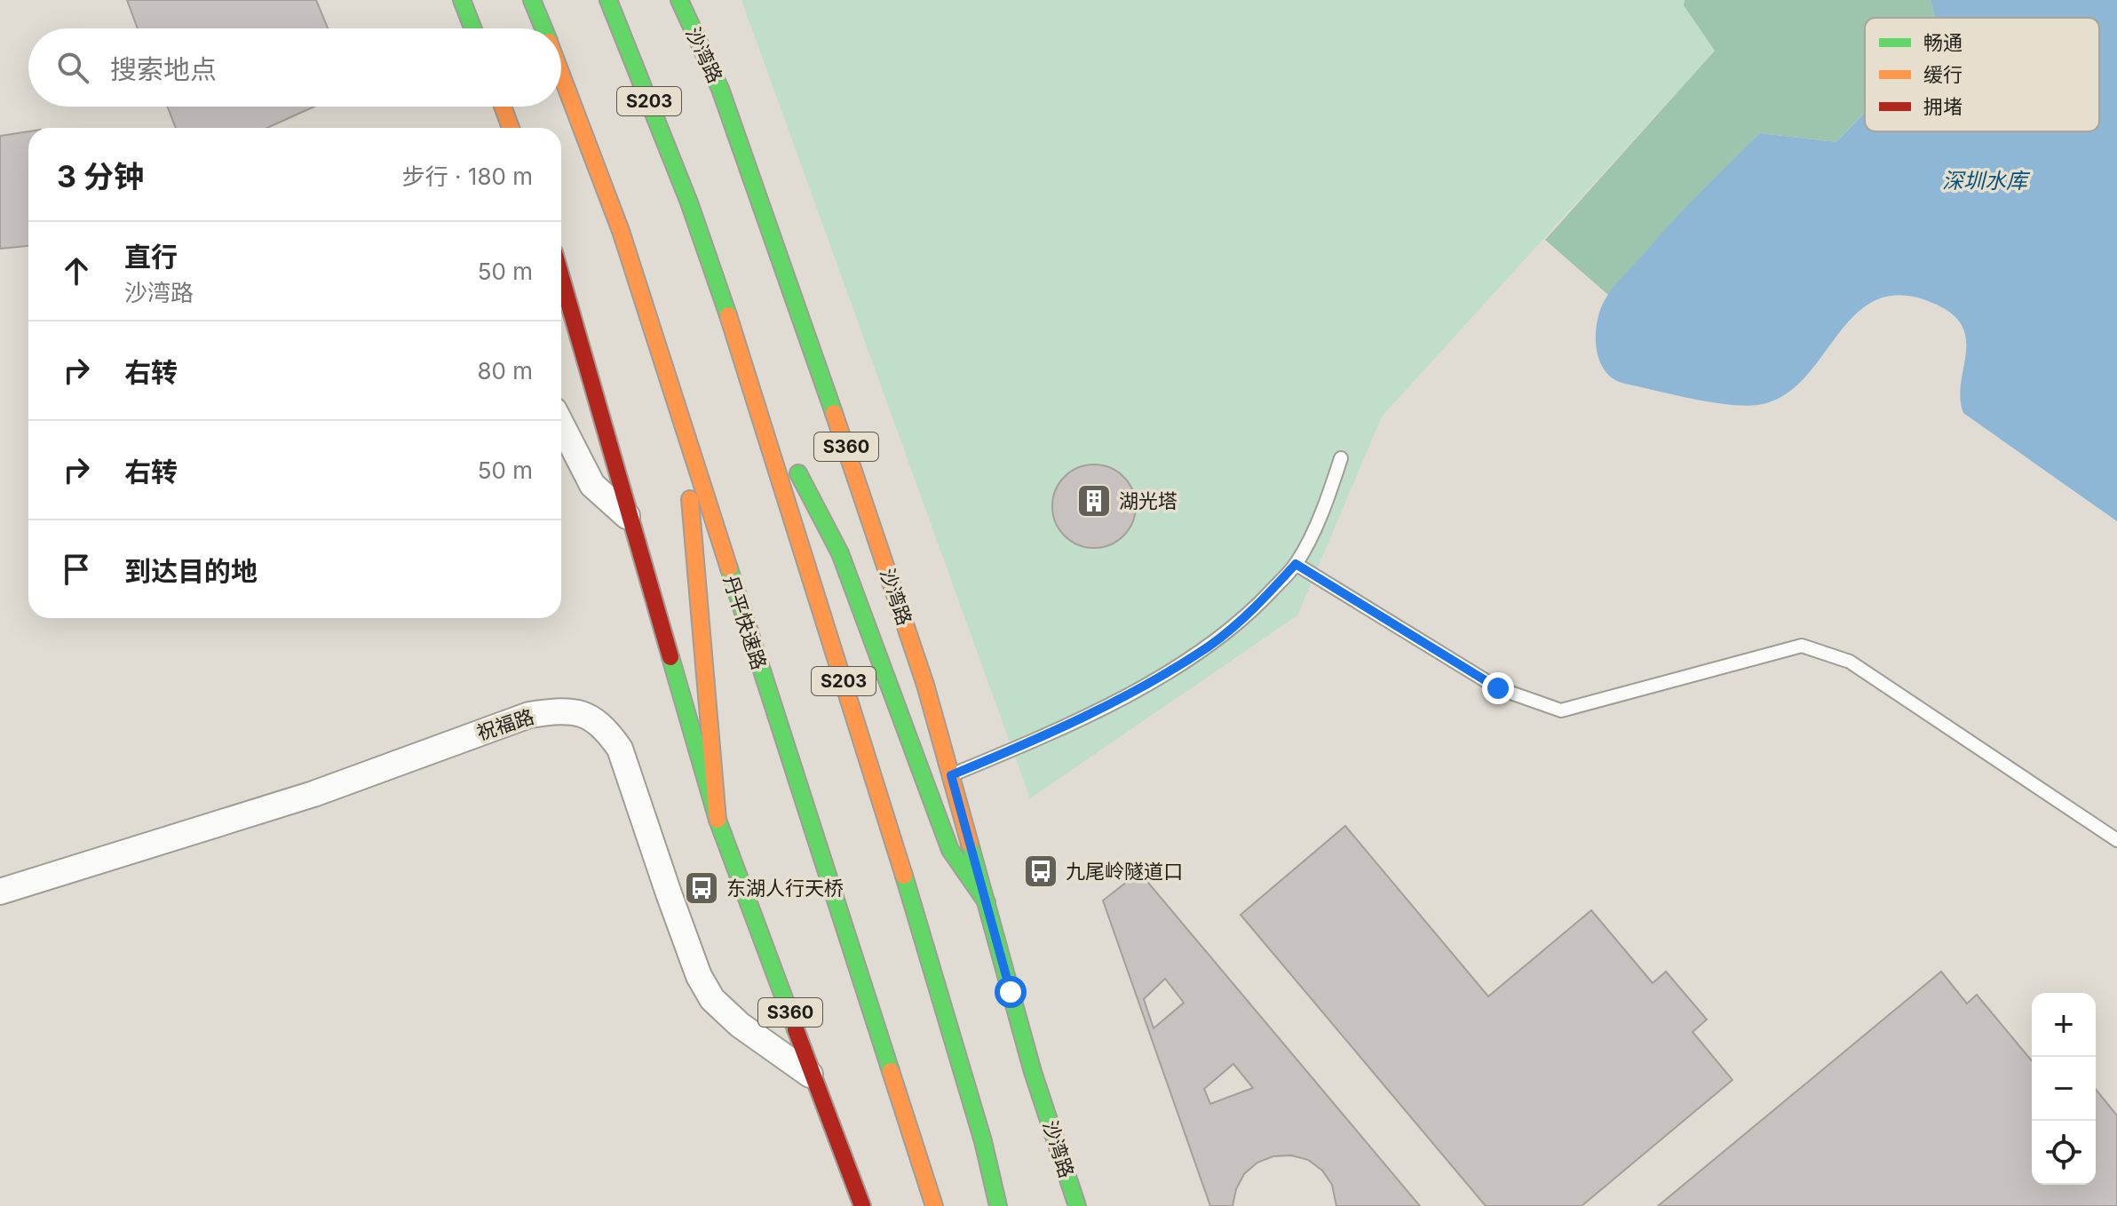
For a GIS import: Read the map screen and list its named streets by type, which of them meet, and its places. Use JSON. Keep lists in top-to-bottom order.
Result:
{
  "streets": {
    "main road": [
      "沙湾路",
      "S203",
      "S360",
      "丹平快速路"
    ],
    "street": ["祝福路"]
  },
  "crossings": [
    ["S360", "祝福路"]
  ],
  "water": ["深圳水库"],
  "places": {
    "building": ["湖光塔"],
    "bus stop": ["九尾岭隧道口", "东湖人行天桥"]
  },
  "legend": ["畅通", "缓行", "拥堵"],
  "page": {
    "search": "搜索地点",
    "heading": ["3 分钟", "步行 · 180 m"],
    "list": [
      ["直行", "沙湾路", "50 m"],
      ["右转", "80 m"],
      ["右转", "50 m"],
      "到达目的地"
    ],
    "map_buttons": ["+", "−"]
  }
}
